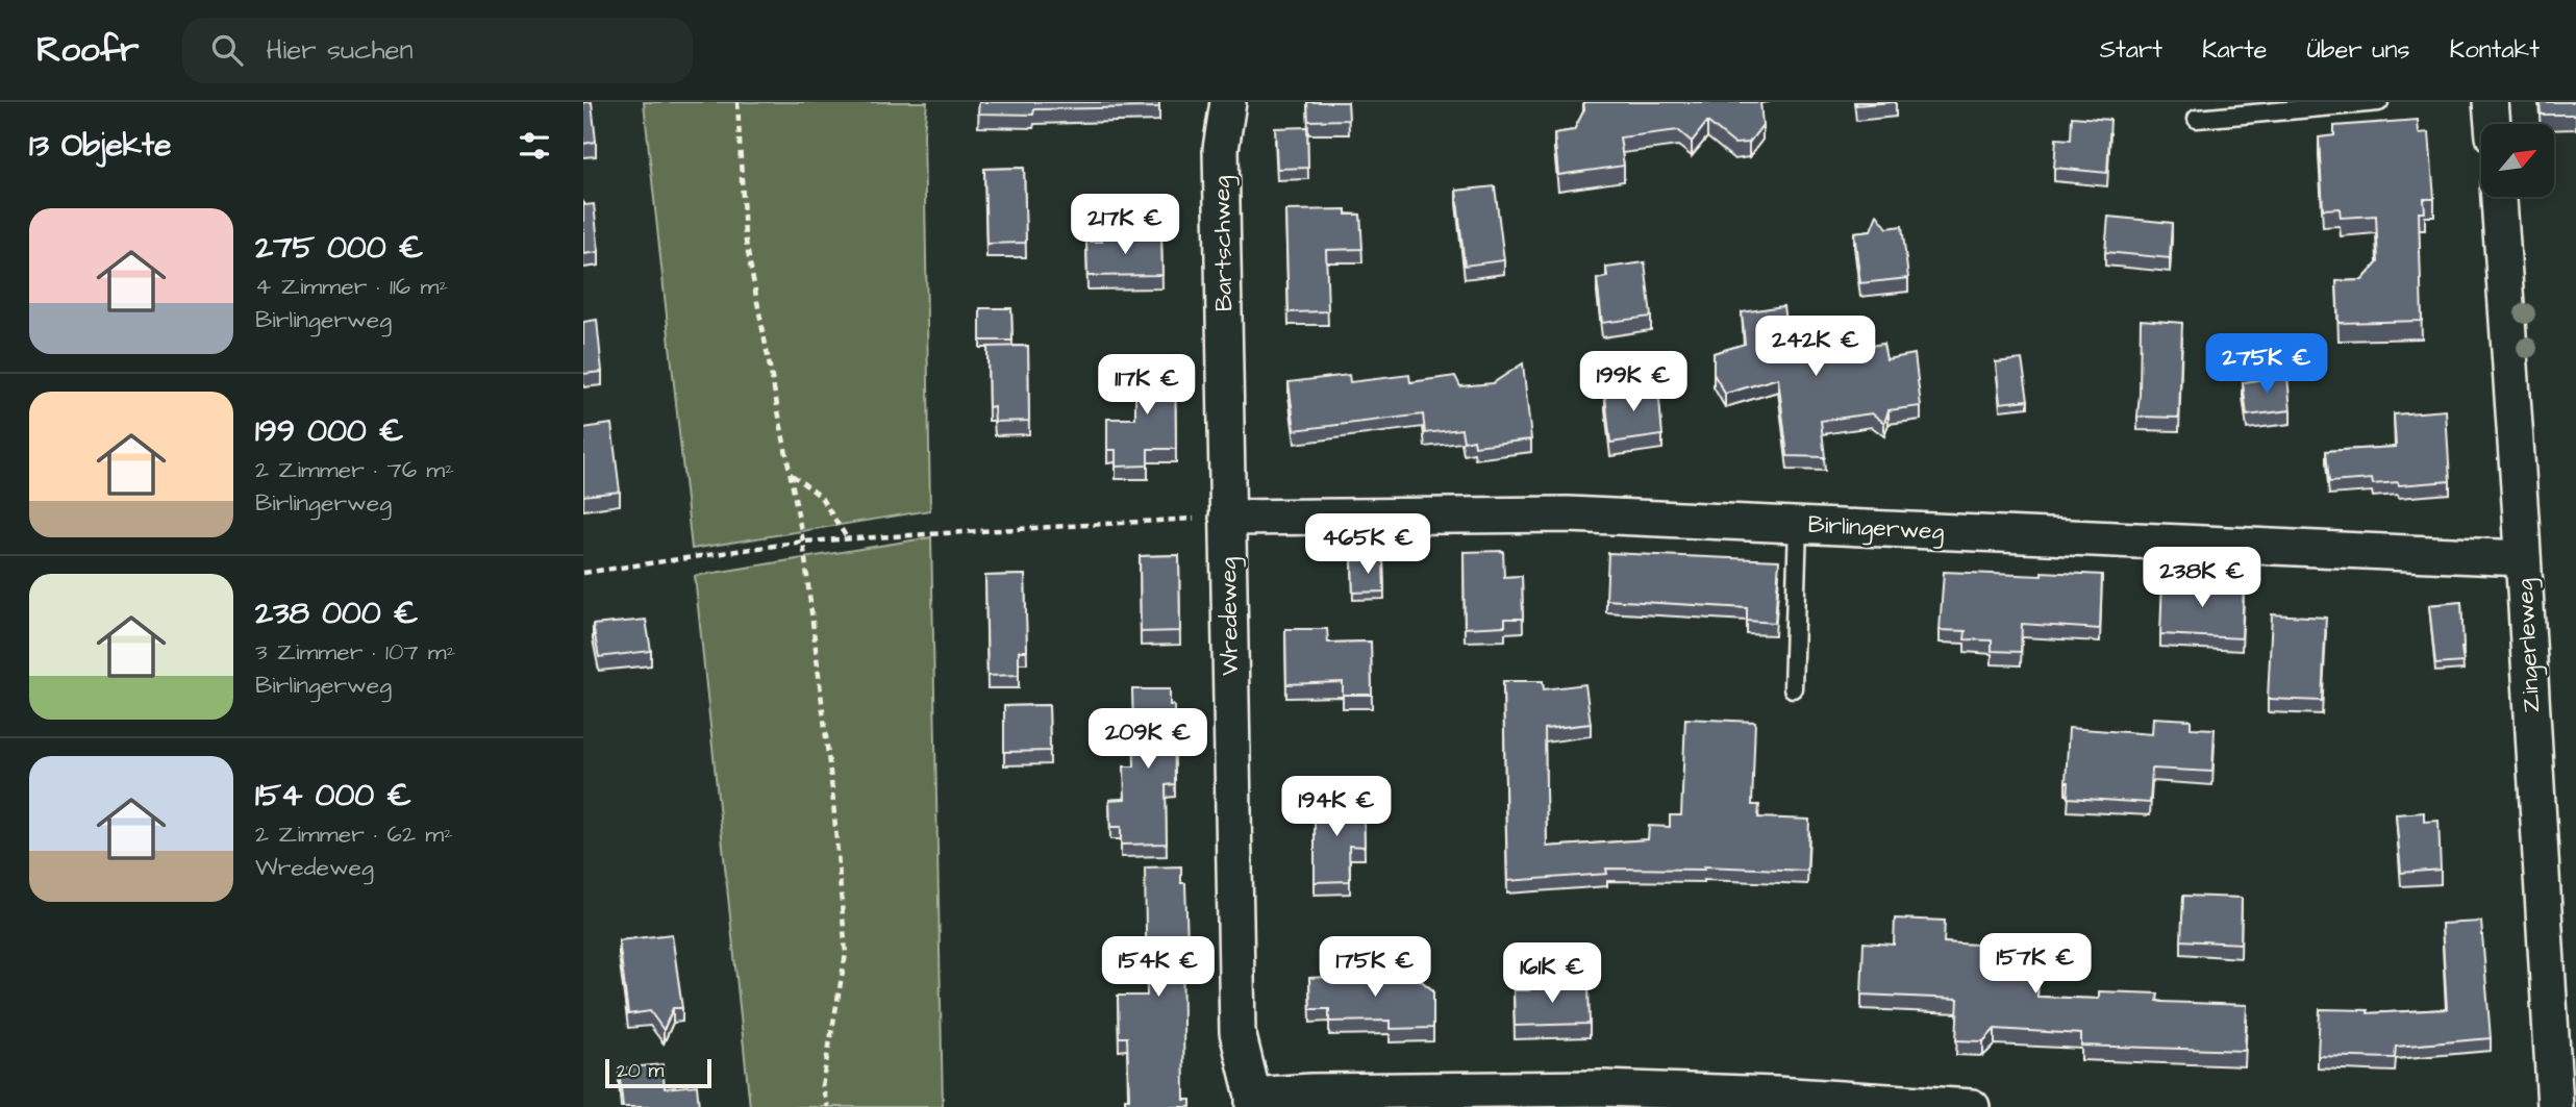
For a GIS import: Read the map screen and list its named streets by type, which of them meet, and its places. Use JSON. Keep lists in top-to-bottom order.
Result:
{
  "streets": {
    "street": [
      "Bartschweg",
      "Birlingerweg",
      "Wredeweg",
      "Zingerleweg"
    ]
  },
  "crossings": [
    ["Bartschweg", "Birlingerweg"],
    ["Bartschweg", "Wredeweg"],
    ["Birlingerweg", "Wredeweg"],
    ["Birlingerweg", "Zingerleweg"]
  ],
  "scale_bar": "20 m",
  "north": "top right",
  "page": {
    "header": "Roofr",
    "search": "Hier suchen",
    "nav": [
      "Start",
      "Karte",
      "Über uns",
      "Kontakt"
    ],
    "heading": "13 Objekte",
    "list": [
      {
        "name": "275 000 €",
        "note": "4 Zimmer · 116 m² · Birlingerweg"
      },
      {
        "name": "199 000 €",
        "note": "2 Zimmer · 76 m² · Birlingerweg"
      },
      {
        "name": "238 000 €",
        "note": "3 Zimmer · 107 m² · Birlingerweg"
      },
      {
        "name": "154 000 €",
        "note": "2 Zimmer · 62 m² · Wredeweg"
      }
    ],
    "price": [
      "217K €",
      "242K €",
      "275K €",
      "199K €",
      "117K €",
      "465K €",
      "238K €",
      "209K €",
      "194K €",
      "157K €",
      "154K €",
      "175K €",
      "161K €"
    ],
    "scale": "20 m"
  }
}
